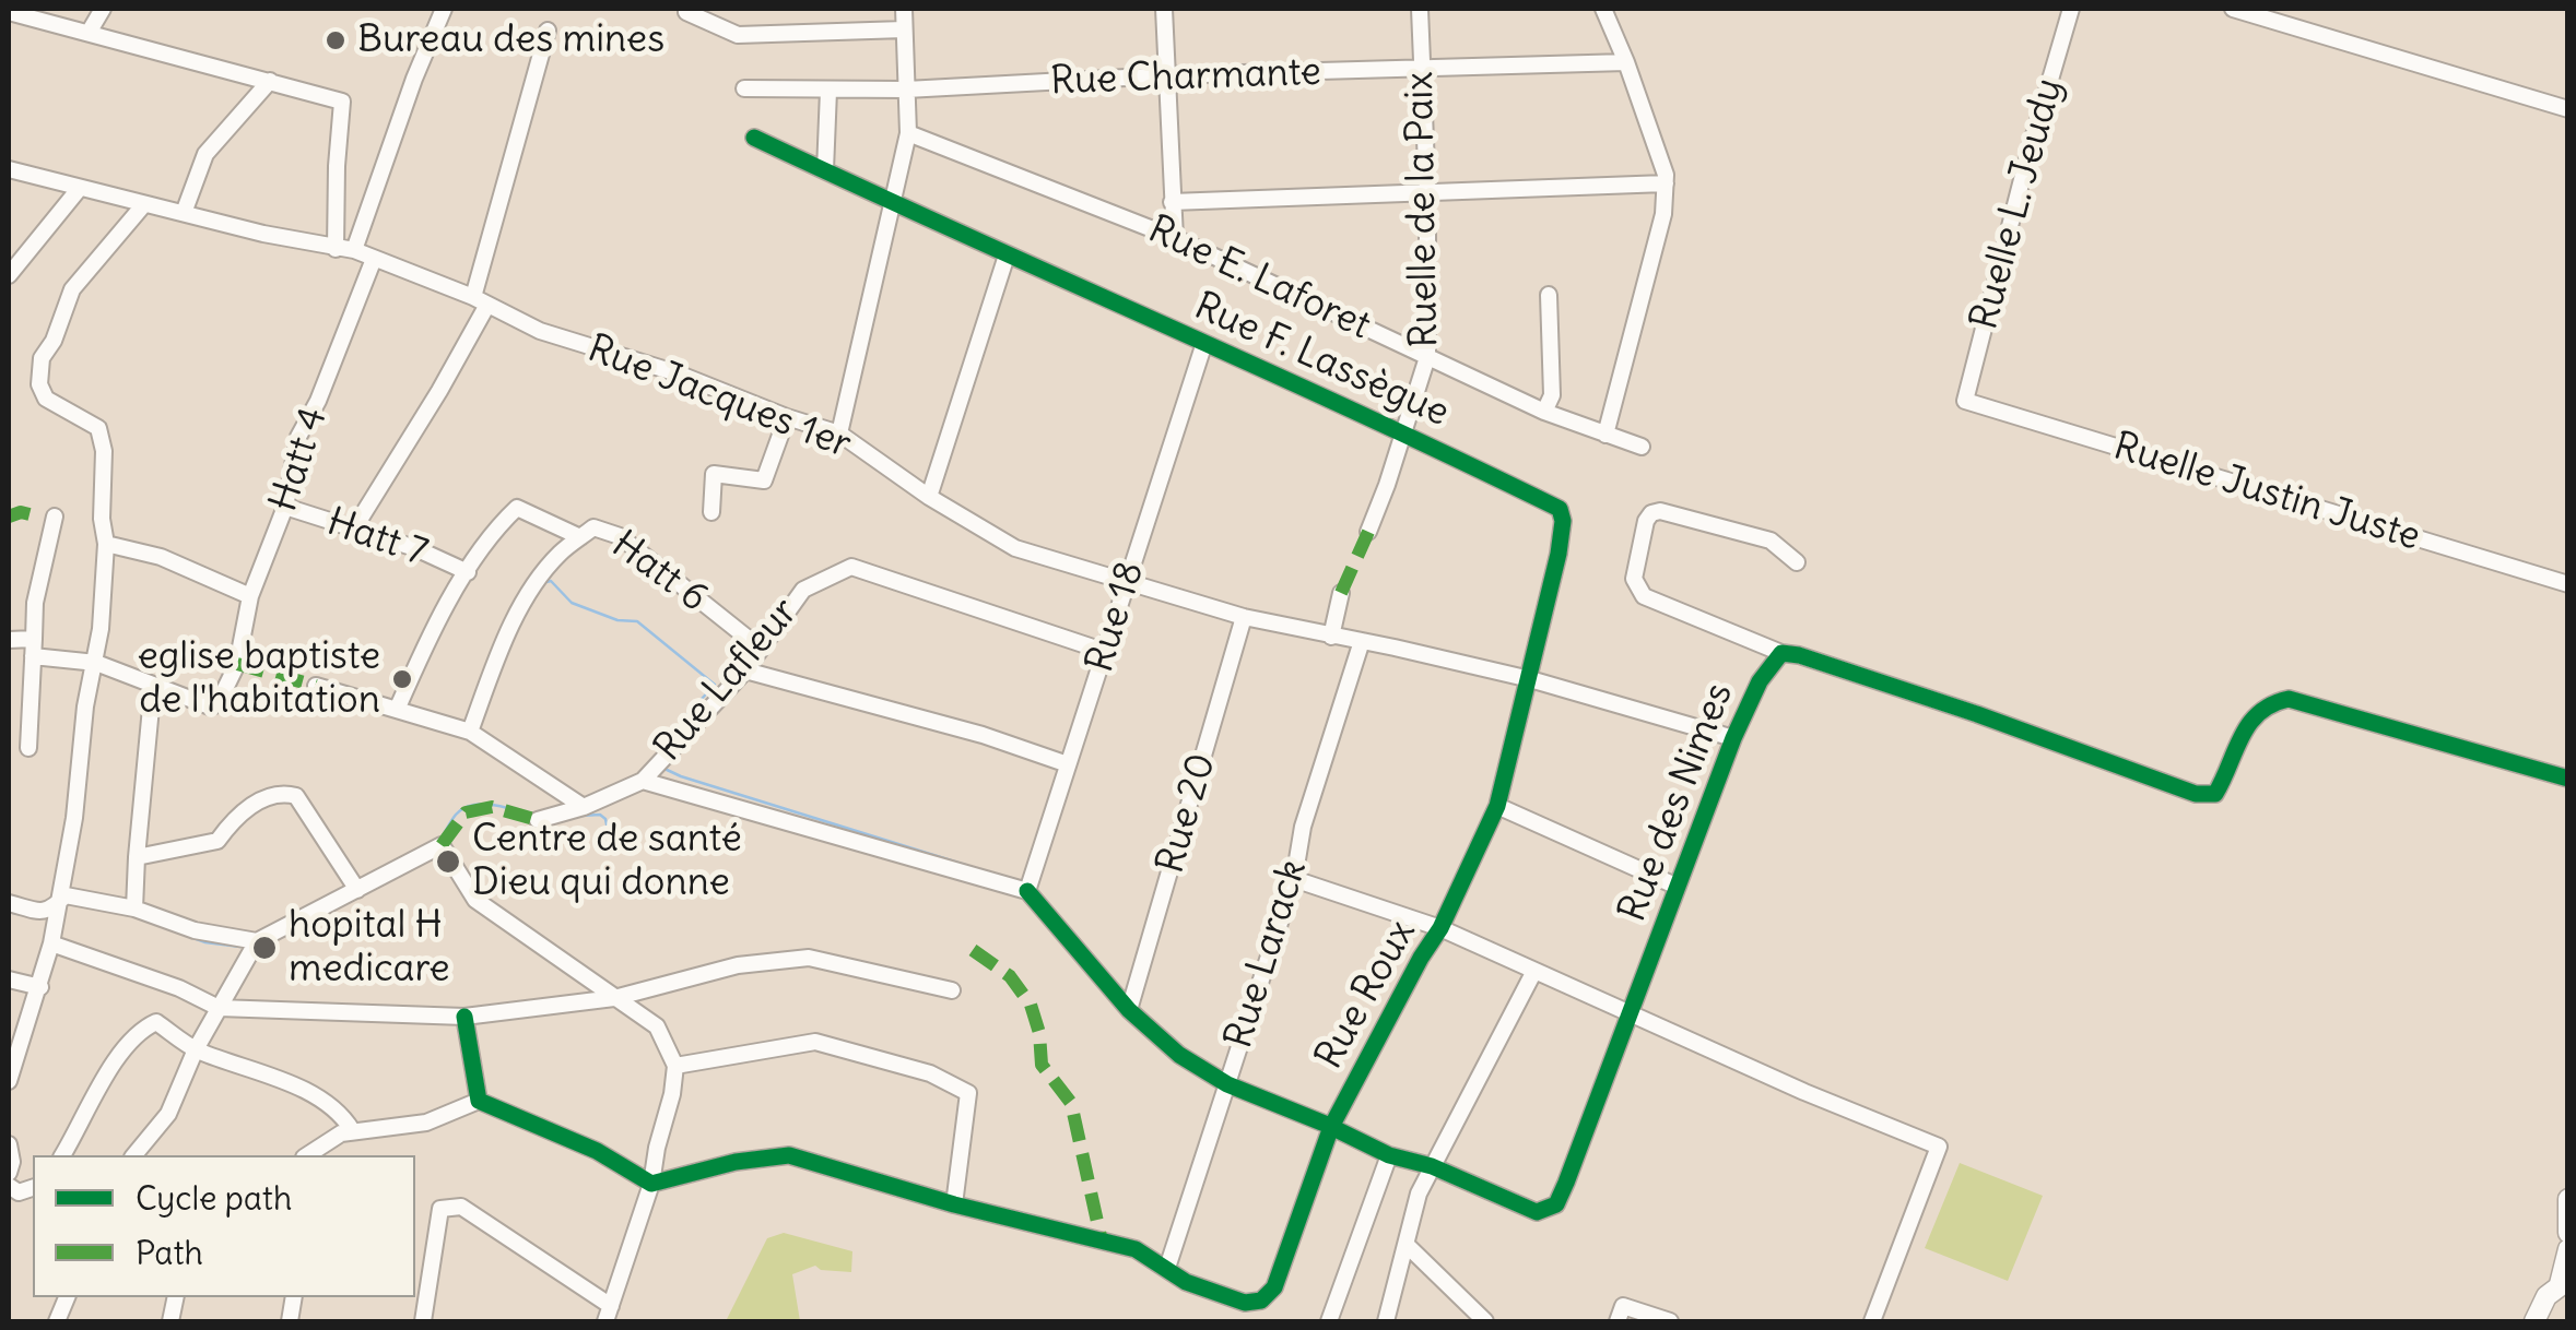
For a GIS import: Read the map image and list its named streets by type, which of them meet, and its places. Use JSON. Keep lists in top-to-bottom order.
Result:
{
  "streets": {
    "street": [
      "Rue Charmante",
      "Ruelle L. Jeudy",
      "Ruelle de la Paix",
      "Rue E. Laforet",
      "Rue F. Lassègue",
      "Rue Jacques 1er",
      "Hatt 4",
      "Ruelle Justin Juste",
      "Hatt 7",
      "Hatt 6",
      "Rue 18",
      "Rue Lafleur",
      "Rue des Nimes",
      "Rue 20",
      "Rue Larack",
      "Rue Roux"
    ]
  },
  "crossings": [
    ["Rue Charmante", "Ruelle de la Paix"],
    ["Ruelle L. Jeudy", "Ruelle Justin Juste"],
    ["Ruelle de la Paix", "Rue E. Laforet"],
    ["Ruelle de la Paix", "Rue F. Lassègue"],
    ["Rue F. Lassègue", "Rue Jacques 1er"],
    ["Rue F. Lassègue", "Rue 18"],
    ["Rue F. Lassègue", "Rue Roux"],
    ["Rue Jacques 1er", "Hatt 4"],
    ["Rue Jacques 1er", "Rue 18"],
    ["Rue Jacques 1er", "Rue des Nimes"],
    ["Rue Jacques 1er", "Rue 20"],
    ["Rue Jacques 1er", "Rue Larack"],
    ["Rue Jacques 1er", "Rue Roux"],
    ["Hatt 4", "Hatt 7"],
    ["Hatt 6", "Rue Lafleur"],
    ["Rue 18", "Rue Lafleur"],
    ["Rue 18", "Rue des Nimes"],
    ["Rue des Nimes", "Rue 20"],
    ["Rue des Nimes", "Rue Larack"],
    ["Rue des Nimes", "Rue Roux"],
    ["Rue Larack", "Rue Roux"]
  ],
  "places": [
    "Bureau des mines",
    "eglise baptiste de l'habitation",
    "Centre de santé Dieu qui donne",
    "hopital H medicare"
  ],
  "legend": ["Cycle path", "Path"]
}
